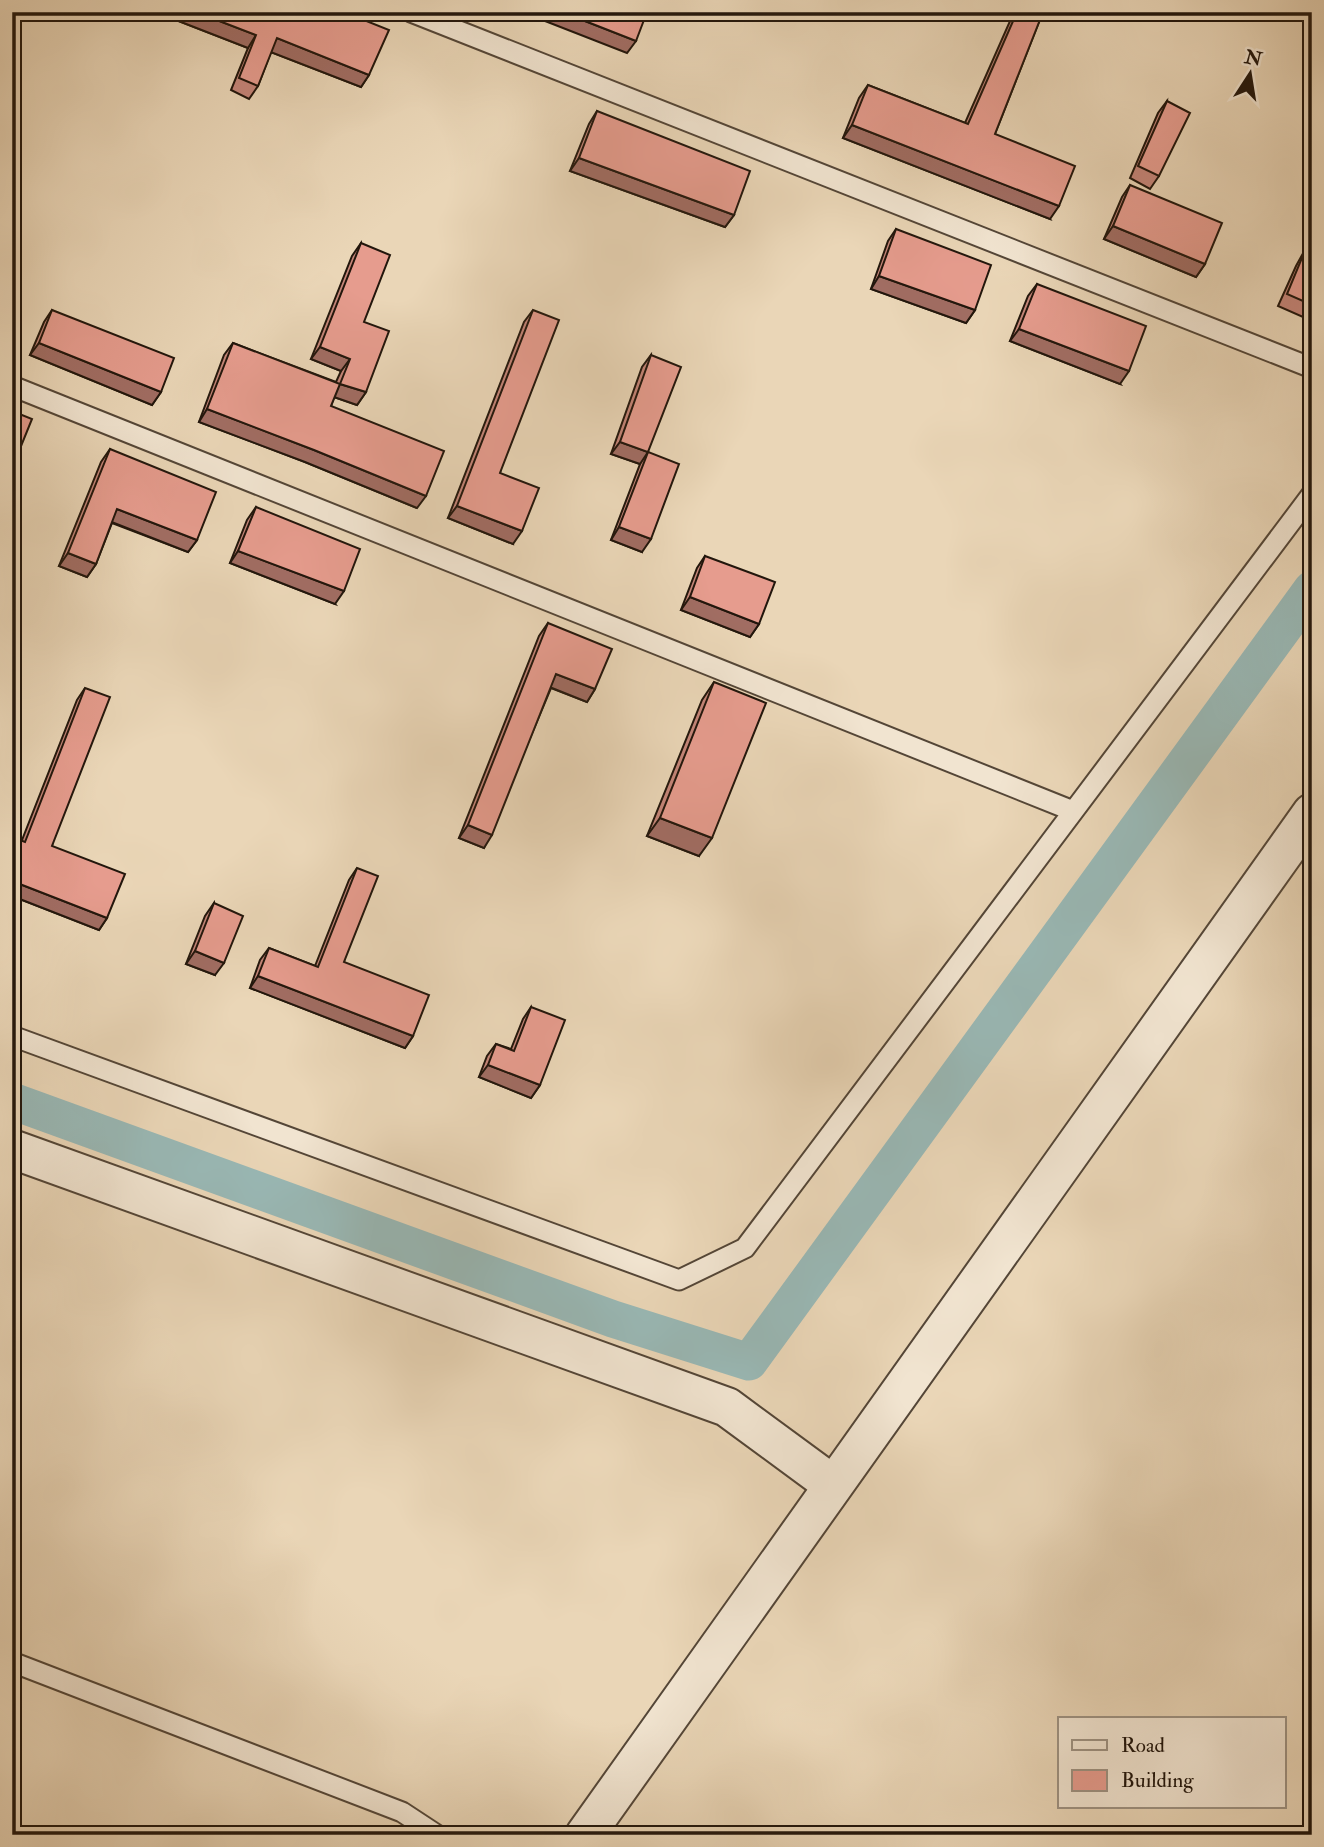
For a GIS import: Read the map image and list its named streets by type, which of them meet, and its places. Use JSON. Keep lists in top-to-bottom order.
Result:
{
  "legend": ["Road", "Building"],
  "north": "top"
}
